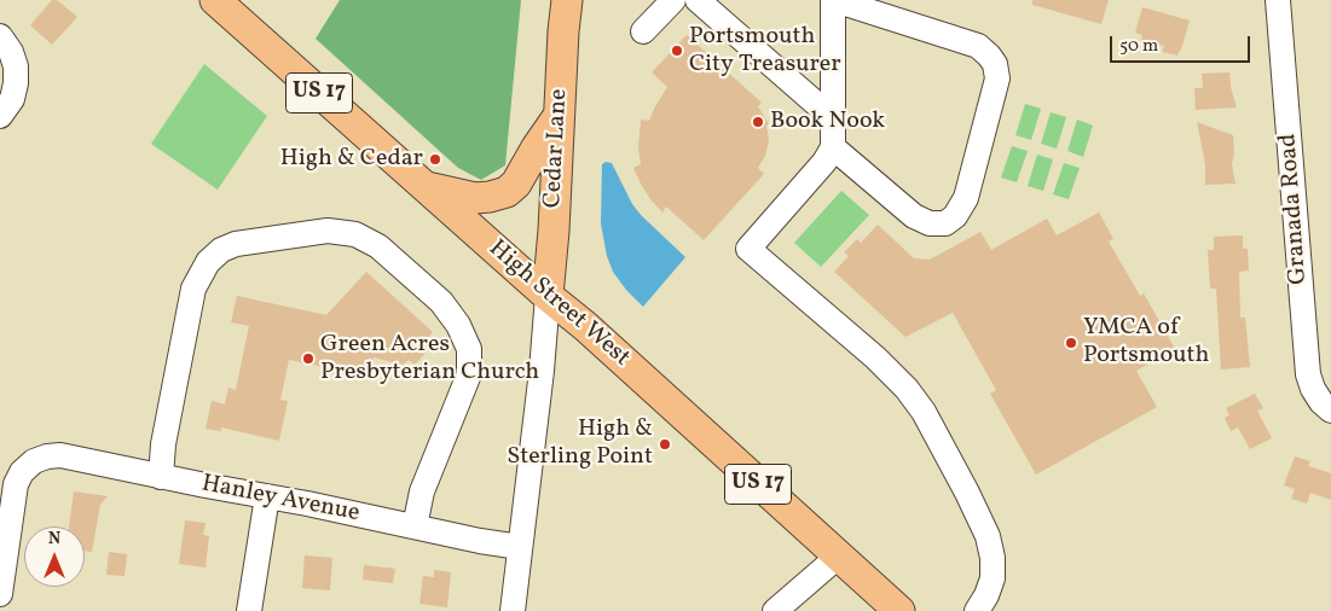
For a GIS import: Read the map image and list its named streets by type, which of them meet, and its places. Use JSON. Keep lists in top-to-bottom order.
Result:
{
  "streets": {
    "main road": ["US 17", "Cedar Lane", "High Street West"],
    "street": ["Granada Road", "Hanley Avenue"]
  },
  "crossings": [
    ["Cedar Lane", "High Street West"]
  ],
  "places": [
    "Portsmouth City Treasurer",
    "Book Nook",
    "High & Cedar",
    "YMCA of Portsmouth",
    "Green Acres Presbyterian Church",
    "High & Sterling Point"
  ],
  "scale_bar": "50 m",
  "north": "top"
}
